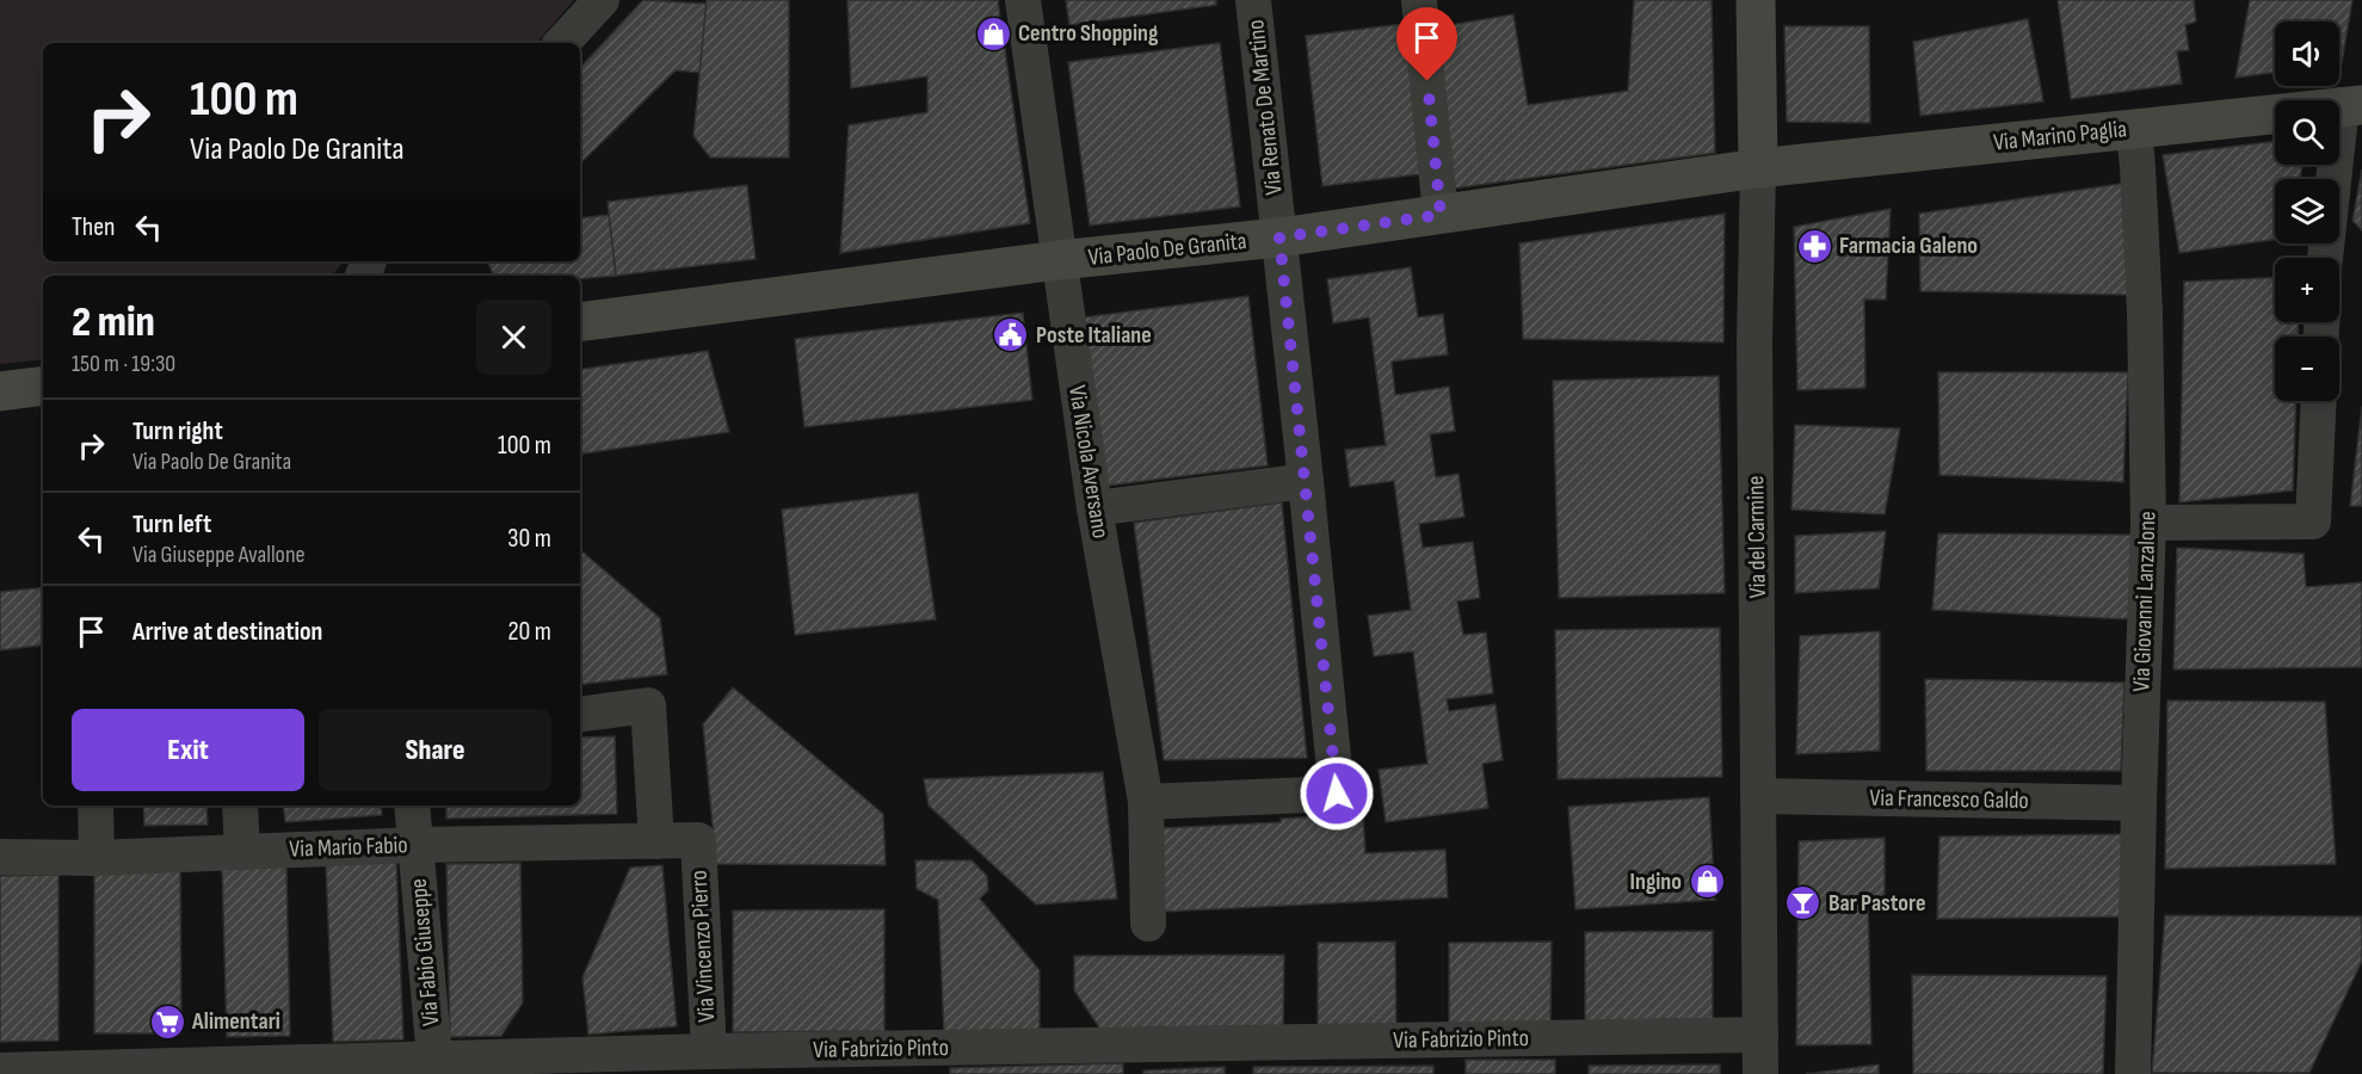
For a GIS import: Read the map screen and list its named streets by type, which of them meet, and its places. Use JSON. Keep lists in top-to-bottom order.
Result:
{
  "streets": {
    "street": [
      "Via Renato De Martino",
      "Via Marino Paglia",
      "Via Paolo De Granita",
      "Via Nicola Aversano",
      "Via del Carmine",
      "Via Giovanni Lanzalone",
      "Via Francesco Galdo",
      "Via Mario Fabio",
      "Via Vincenzo Pierro",
      "Via Fabio Giuseppe",
      "Via Fabrizio Pinto"
    ]
  },
  "crossings": [
    ["Via Renato De Martino", "Via Paolo De Granita"],
    ["Via Renato De Martino", "Via Nicola Aversano"],
    ["Via Marino Paglia", "Via Paolo De Granita"],
    ["Via Marino Paglia", "Via del Carmine"],
    ["Via Marino Paglia", "Via Giovanni Lanzalone"],
    ["Via Paolo De Granita", "Via Nicola Aversano"],
    ["Via Paolo De Granita", "Via del Carmine"],
    ["Via del Carmine", "Via Francesco Galdo"],
    ["Via del Carmine", "Via Fabrizio Pinto"],
    ["Via Giovanni Lanzalone", "Via Francesco Galdo"],
    ["Via Mario Fabio", "Via Vincenzo Pierro"],
    ["Via Mario Fabio", "Via Fabio Giuseppe"],
    ["Via Vincenzo Pierro", "Via Fabrizio Pinto"],
    ["Via Fabio Giuseppe", "Via Fabrizio Pinto"]
  ],
  "places": {
    "shop": ["Centro Shopping", "Ingino"],
    "pharmacy": ["Farmacia Galeno"],
    "public building": ["Poste Italiane"],
    "bar": ["Bar Pastore"],
    "supermarket": ["Alimentari"]
  },
  "page": {
    "map_buttons": ["+", "−"],
    "turn": ["100 m", "Via Paolo De Granita"],
    "then": "Then",
    "heading": ["2 min", "150 m · 19:30"],
    "list": [
      {
        "name": "Turn right",
        "note": "Via Paolo De Granita",
        "value": "100 m"
      },
      {
        "name": "Turn left",
        "note": "Via Giuseppe Avallone",
        "value": "30 m"
      },
      {
        "name": "Arrive at destination",
        "value": "20 m"
      }
    ],
    "buttons": ["Exit", "Share"]
  }
}
